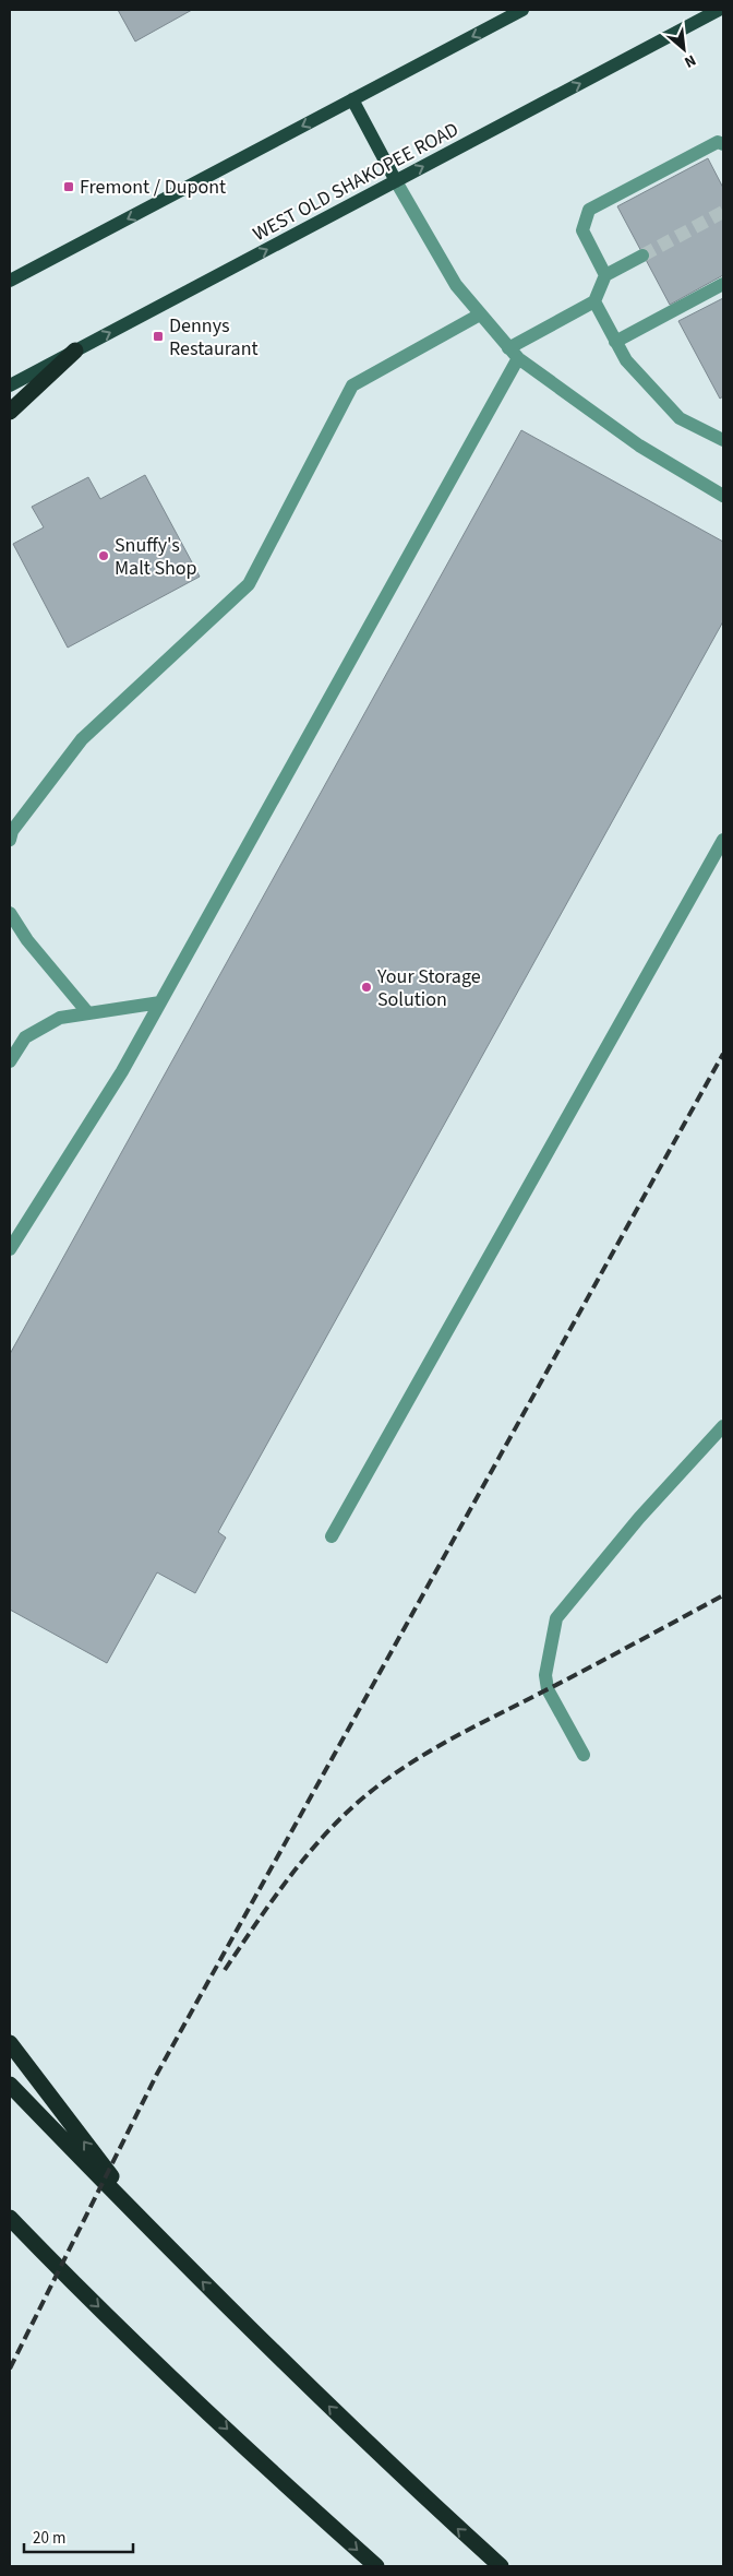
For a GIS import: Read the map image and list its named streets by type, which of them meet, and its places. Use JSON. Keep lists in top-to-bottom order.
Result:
{
  "streets": {
    "main road": ["WEST OLD SHAKOPEE ROAD"]
  },
  "places": {
    "transit": ["Fremont / Dupont", "Dennys Restaurant"],
    "other": ["Snuffy's Malt Shop", "Your Storage Solution"]
  },
  "scale_bar": "20 m",
  "north": "bottom right"
}
